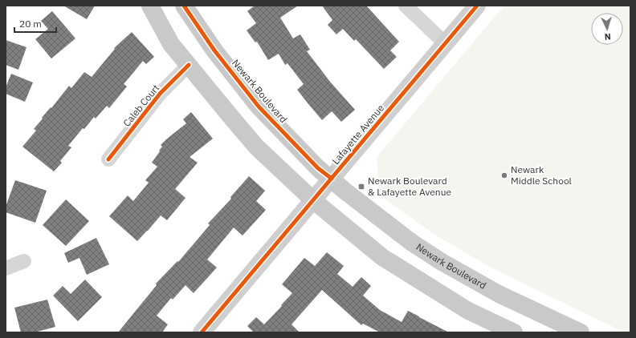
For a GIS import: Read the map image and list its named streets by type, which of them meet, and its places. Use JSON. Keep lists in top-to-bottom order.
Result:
{
  "streets": {
    "main road": ["Newark Boulevard"],
    "street": ["Caleb Court", "Lafayette Avenue"]
  },
  "crossings": [
    ["Newark Boulevard", "Lafayette Avenue"]
  ],
  "places": {
    "other": ["Newark Middle School"],
    "transit": ["Newark Boulevard & Lafayette Avenue"]
  },
  "scale_bar": "20 m",
  "north": "bottom"
}
